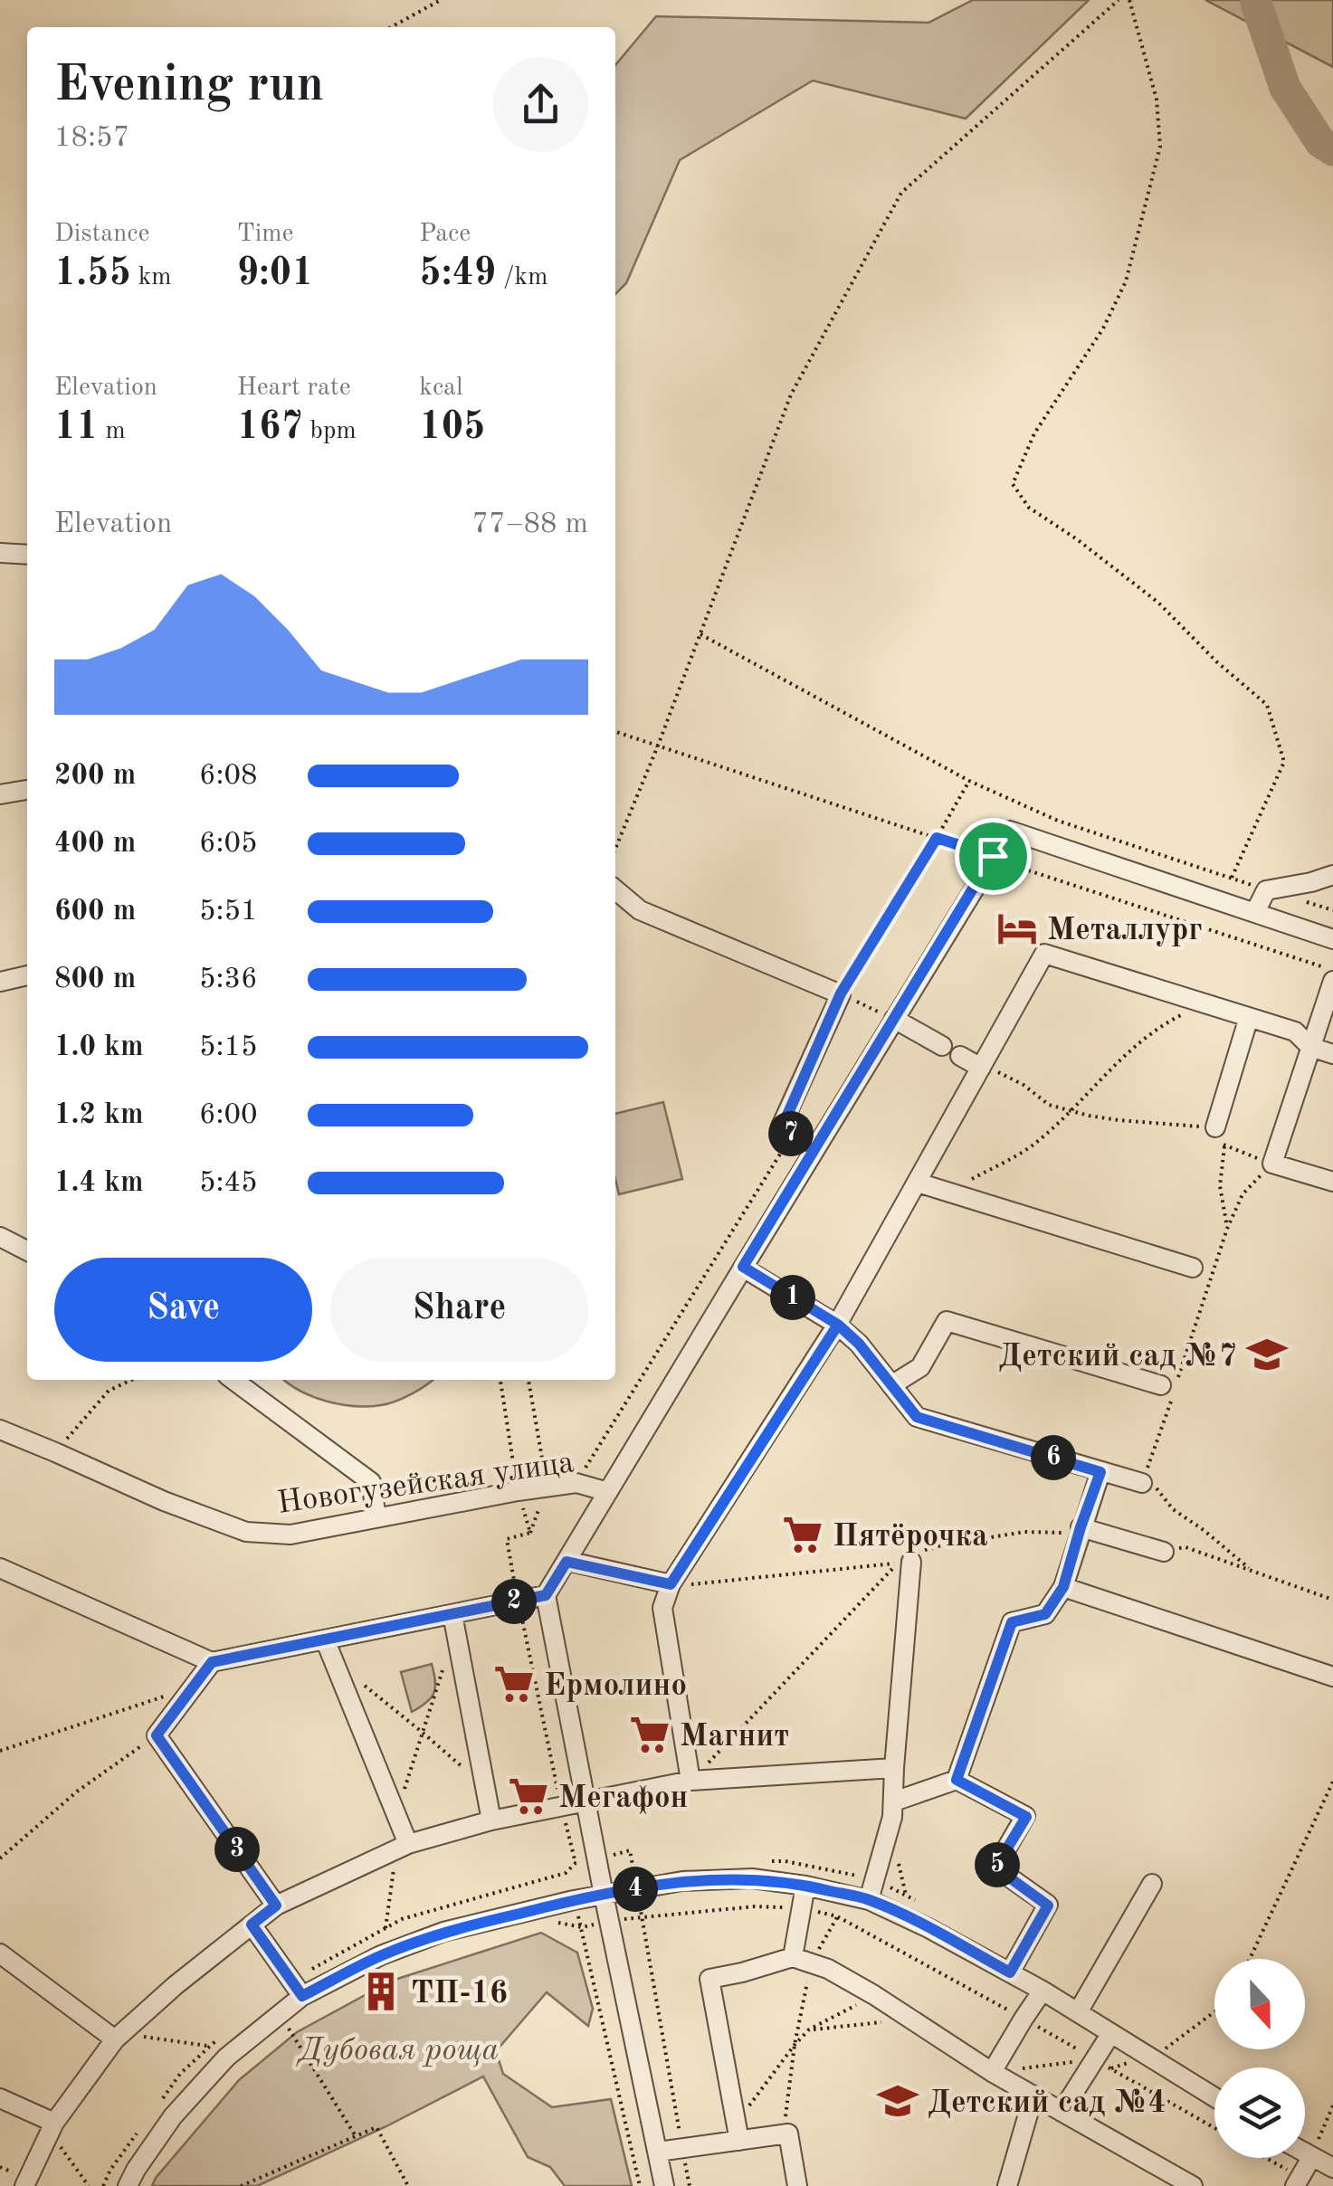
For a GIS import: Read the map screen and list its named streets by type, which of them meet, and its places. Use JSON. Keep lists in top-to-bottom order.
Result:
{
  "streets": {
    "street": ["Новогузейская улица"]
  },
  "parks": ["Дубовая роща"],
  "places": {
    "hotel": ["Металлург"],
    "school or university": ["Детский сад №7", "Детский сад №4"],
    "supermarket": [
      "Пятёрочка",
      "Ермолино",
      "Магнит",
      "Мегафон"
    ],
    "building": ["ТП-16"]
  },
  "north": "bottom",
  "page": {
    "heading": ["Evening run", "18:57"],
    "stats": [
      ["Distance", "1.55 km"],
      ["Time", "9:01"],
      ["Pace", "5:49 /km"],
      ["Elevation", "11 m"],
      ["Heart rate", "167 bpm"],
      ["kcal", "105"]
    ],
    "chart": ["Elevation", "77–88 m"],
    "list": [
      {
        "name": "200 m",
        "note": "6:08"
      },
      {
        "name": "400 m",
        "note": "6:05"
      },
      {
        "name": "600 m",
        "note": "5:51"
      },
      {
        "name": "800 m",
        "note": "5:36"
      },
      {
        "name": "1.0 km",
        "note": "5:15"
      },
      {
        "name": "1.2 km",
        "note": "6:00"
      },
      {
        "name": "1.4 km",
        "note": "5:45"
      }
    ],
    "pins": [
      "7",
      "1",
      "6",
      "2",
      "3",
      "5",
      "4"
    ],
    "buttons": ["Save", "Share"]
  }
}
